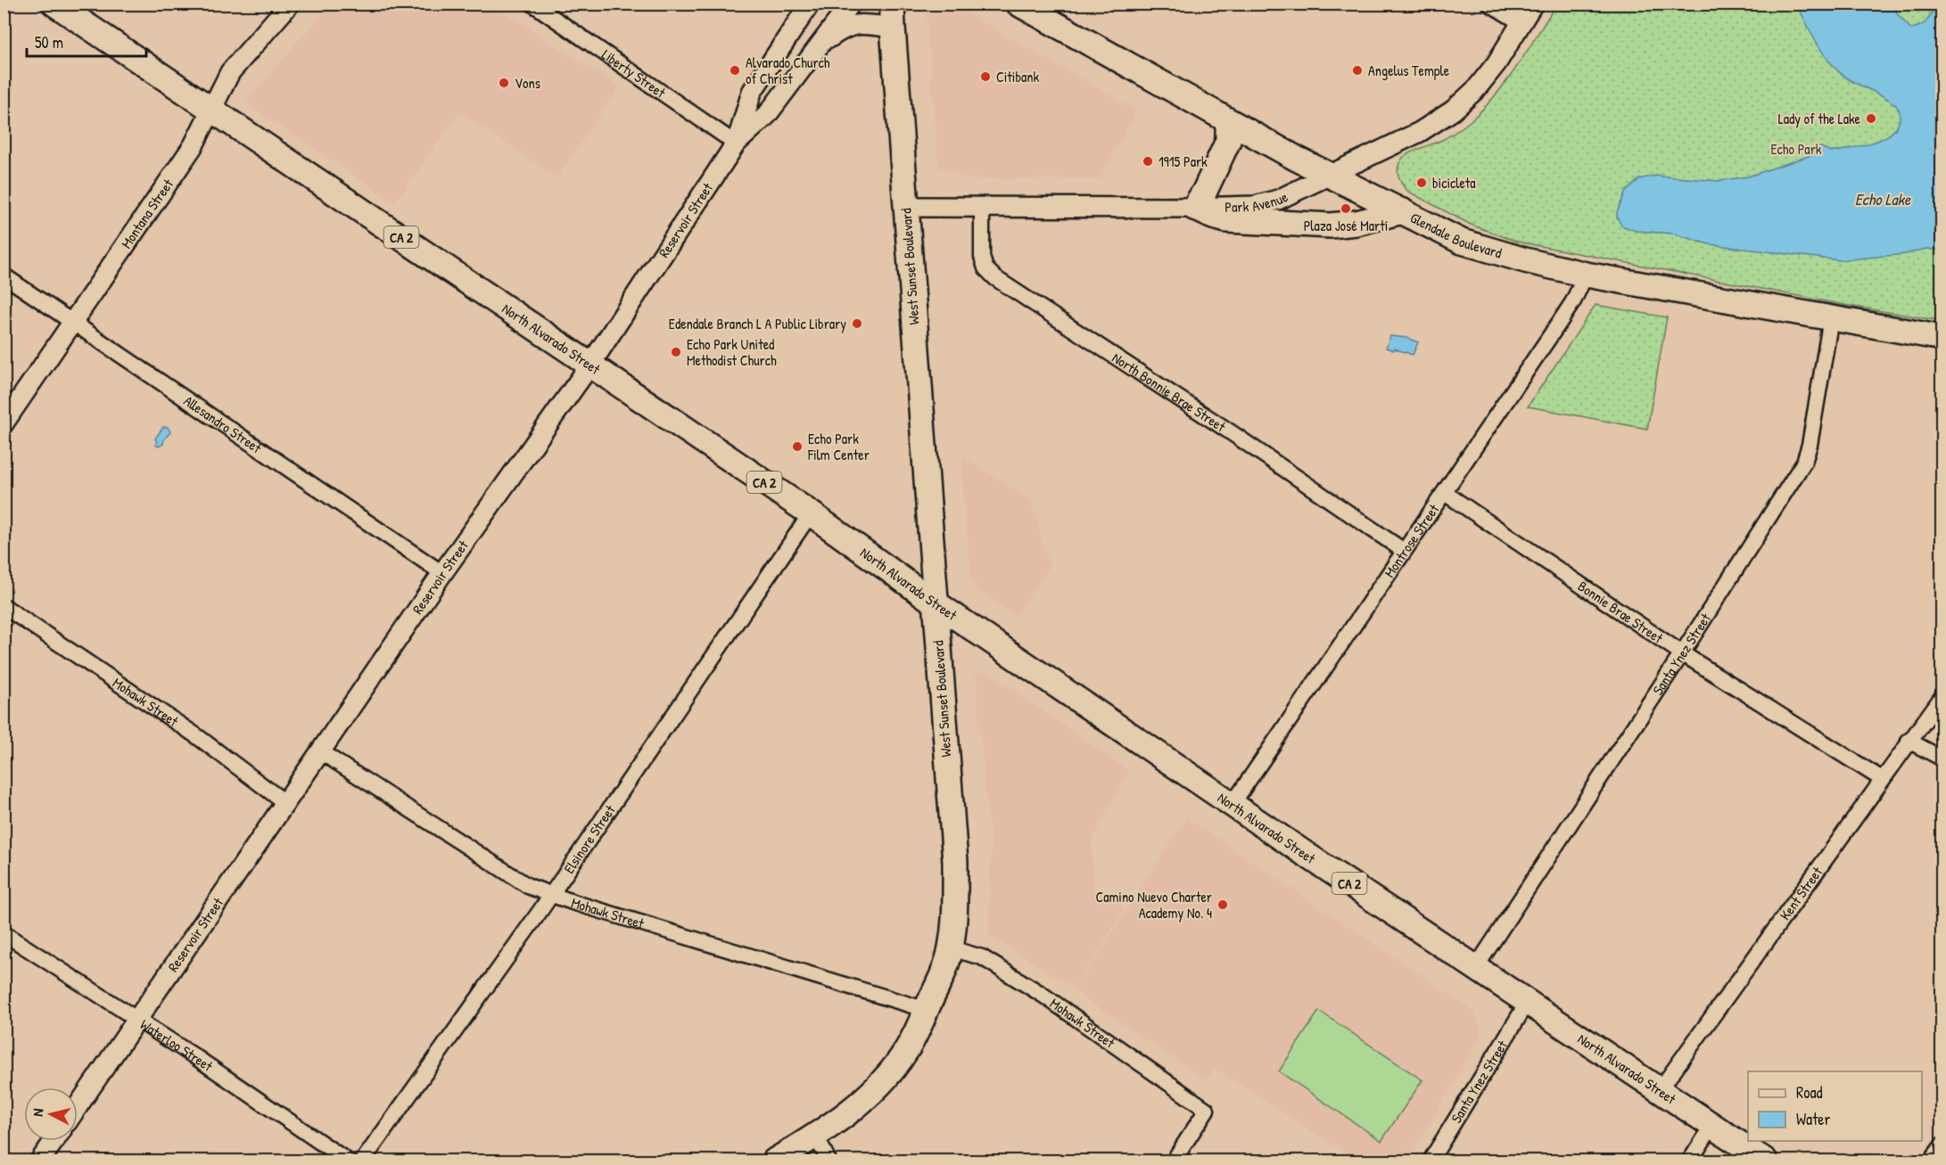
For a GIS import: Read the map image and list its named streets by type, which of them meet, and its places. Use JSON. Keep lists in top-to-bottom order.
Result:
{
  "streets": {
    "main road": [
      "Glendale Boulevard",
      "CA 2",
      "West Sunset Boulevard",
      "North Alvarado Street"
    ],
    "street": [
      "Liberty Street",
      "Park Avenue",
      "Montana Street",
      "Reservoir Street",
      "North Bonnie Brae Street",
      "Allesandro Street",
      "Montrose Street",
      "Bonnie Brae Street",
      "Santa Ynez Street",
      "Mohawk Street",
      "Elsinore Street",
      "Kent Street",
      "Waterloo Street"
    ]
  },
  "crossings": [
    ["Liberty Street", "Reservoir Street"],
    ["Park Avenue", "Glendale Boulevard"],
    ["Park Avenue", "West Sunset Boulevard"],
    ["Park Avenue", "North Bonnie Brae Street"],
    ["Montana Street", "North Alvarado Street"],
    ["Montana Street", "Allesandro Street"],
    ["Reservoir Street", "West Sunset Boulevard"],
    ["Reservoir Street", "North Alvarado Street"],
    ["Reservoir Street", "Allesandro Street"],
    ["Reservoir Street", "Mohawk Street"],
    ["Reservoir Street", "Waterloo Street"],
    ["Glendale Boulevard", "Montrose Street"],
    ["Glendale Boulevard", "Santa Ynez Street"],
    ["West Sunset Boulevard", "North Alvarado Street"],
    ["West Sunset Boulevard", "Mohawk Street"],
    ["North Alvarado Street", "Montrose Street"],
    ["North Alvarado Street", "Santa Ynez Street"],
    ["North Alvarado Street", "Elsinore Street"],
    ["North Alvarado Street", "Kent Street"],
    ["North Bonnie Brae Street", "Montrose Street"],
    ["Montrose Street", "Bonnie Brae Street"],
    ["Bonnie Brae Street", "Santa Ynez Street"],
    ["Bonnie Brae Street", "Kent Street"],
    ["Mohawk Street", "Elsinore Street"]
  ],
  "water": ["Echo Lake"],
  "parks": ["Echo Park"],
  "places": [
    "Alvarado Church of Christ",
    "Angelus Temple",
    "Citibank",
    "Vons",
    "Lady of the Lake",
    "1915 Park",
    "bicicleta",
    "Plaza José Martí",
    "Edendale Branch L A Public Library",
    "Echo Park United Methodist Church",
    "Echo Park Film Center",
    "Camino Nuevo Charter Academy No. 4"
  ],
  "legend": ["Road", "Water"],
  "scale_bar": "50 m",
  "north": "left"
}
